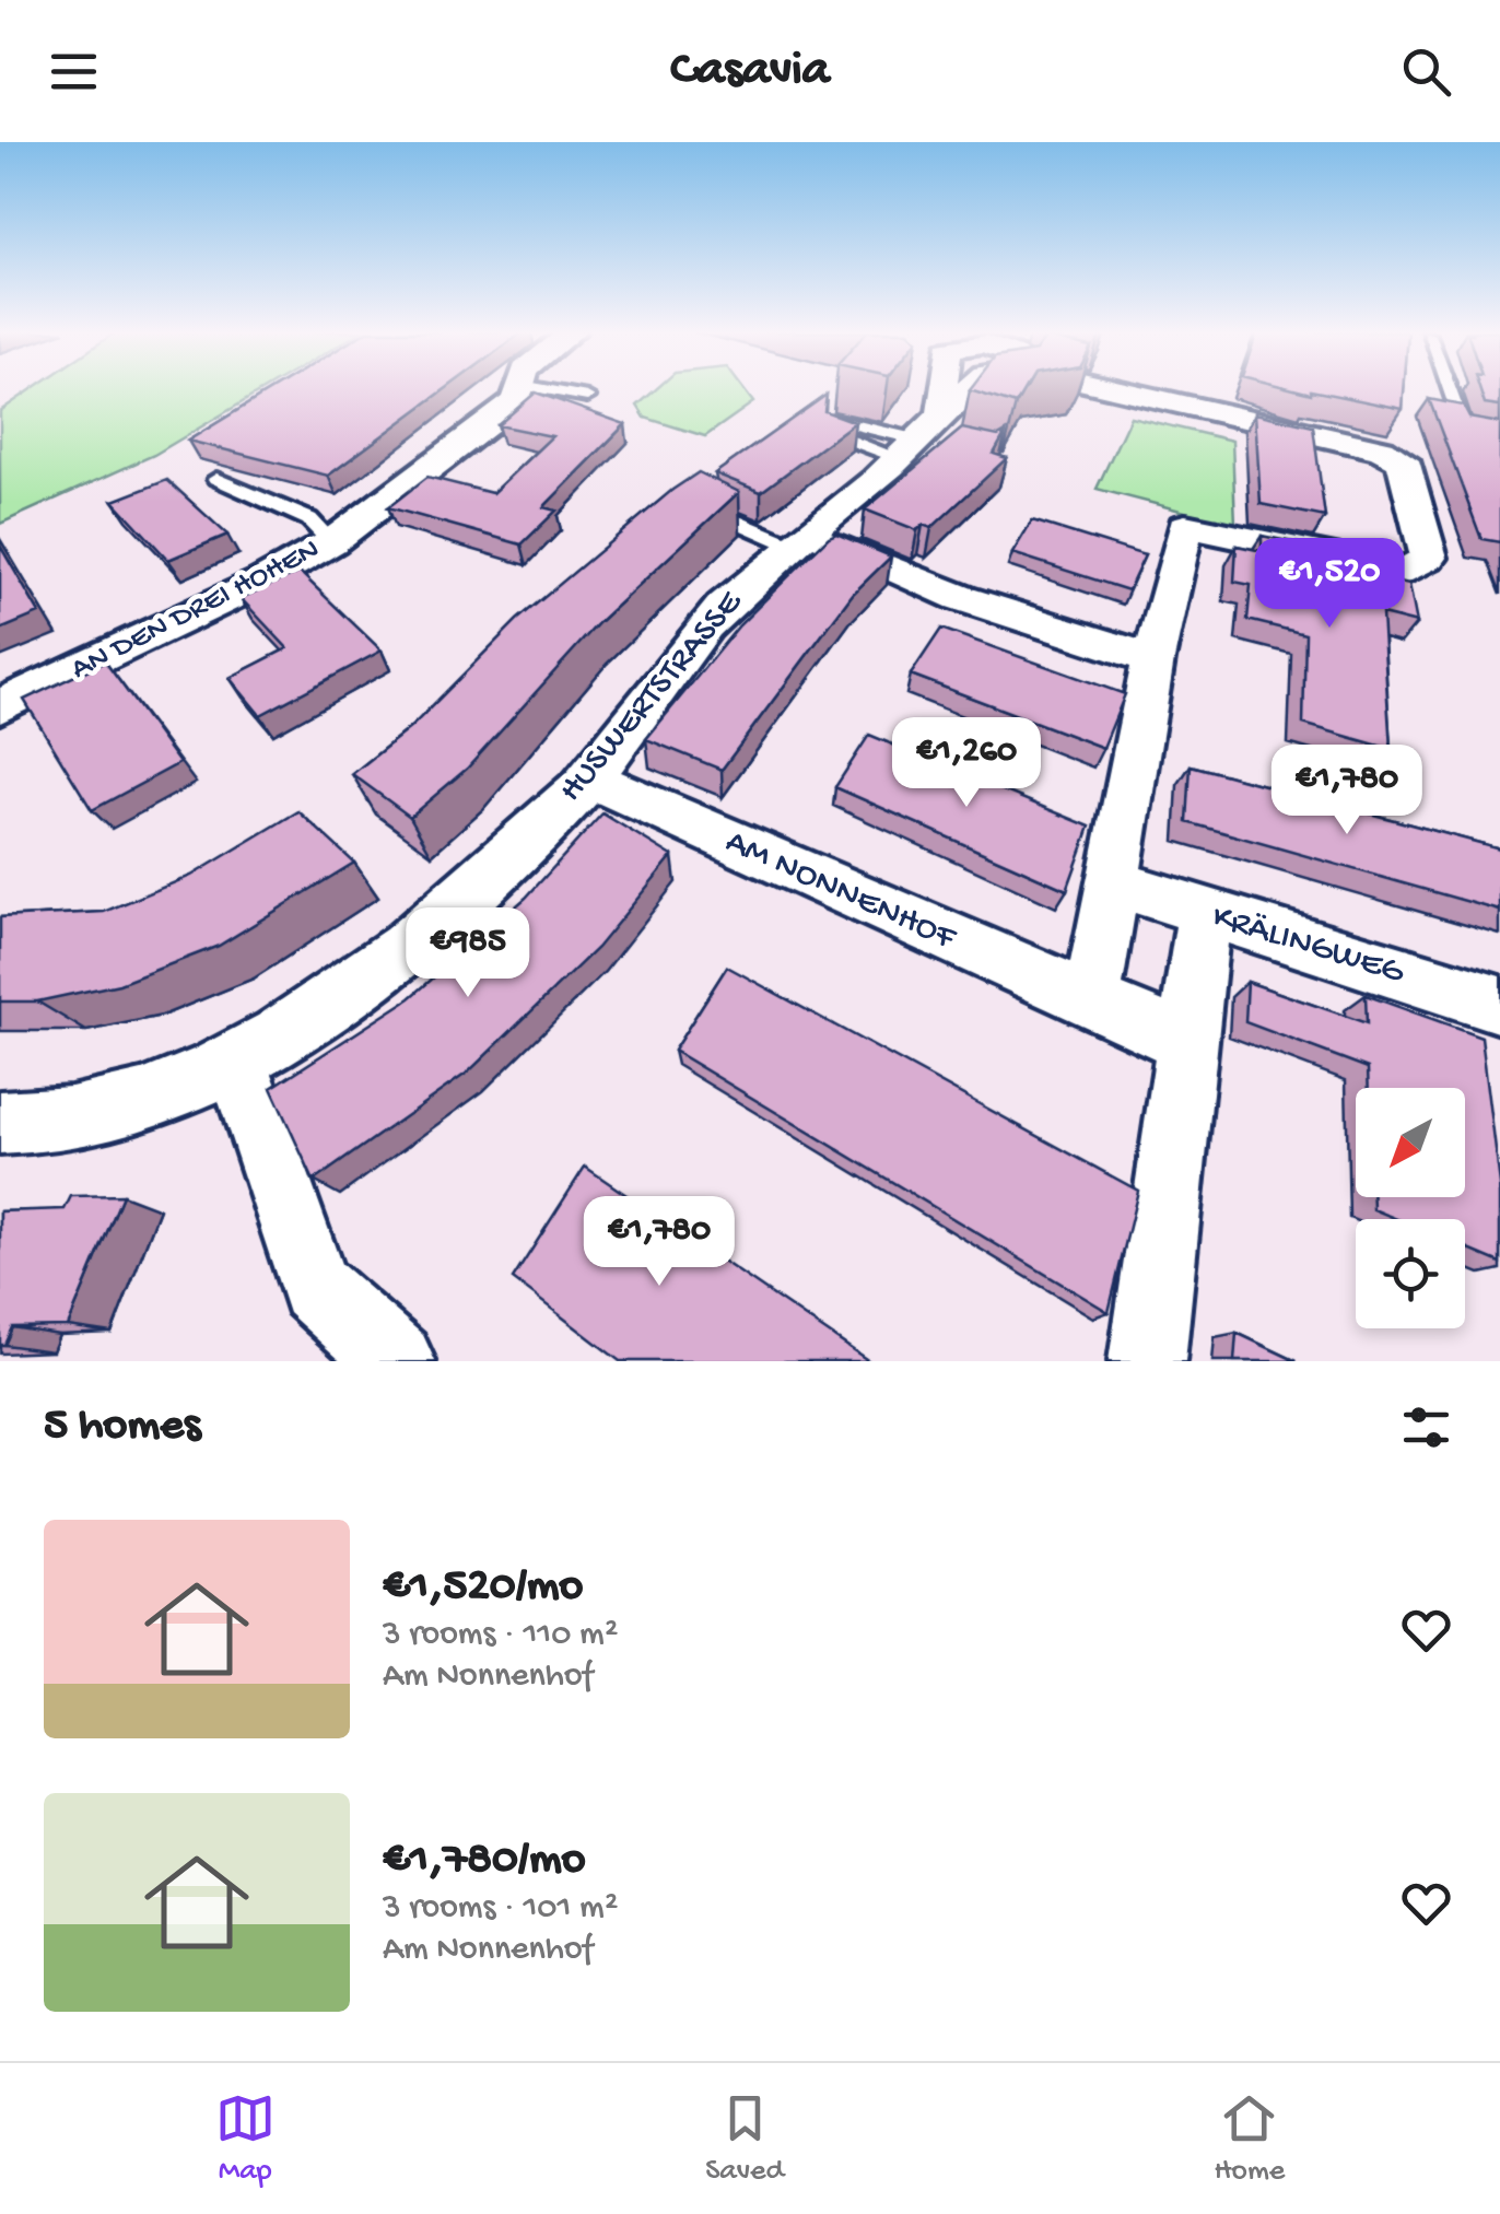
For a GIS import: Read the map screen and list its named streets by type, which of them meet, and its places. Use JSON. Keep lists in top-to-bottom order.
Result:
{
  "streets": {
    "street": [
      "AN DEN DREI HOHEN",
      "HUSWERTSTRASSE",
      "AM NONNENHOF",
      "KRÄLINGWEG"
    ]
  },
  "crossings": [
    ["HUSWERTSTRASSE", "AM NONNENHOF"]
  ],
  "north": "bottom left",
  "page": {
    "header": "Casavia",
    "price": [
      "€1,520",
      "€1,260",
      "€1,780",
      "€985",
      "€1,780"
    ],
    "heading": "5 homes",
    "list": [
      {
        "name": "€1,520/mo",
        "note": "3 rooms · 110 m² · Am Nonnenhof"
      },
      {
        "name": "€1,780/mo",
        "note": "3 rooms · 101 m² · Am Nonnenhof"
      }
    ],
    "tabs": ["Map", "Saved", "Home"]
  }
}
